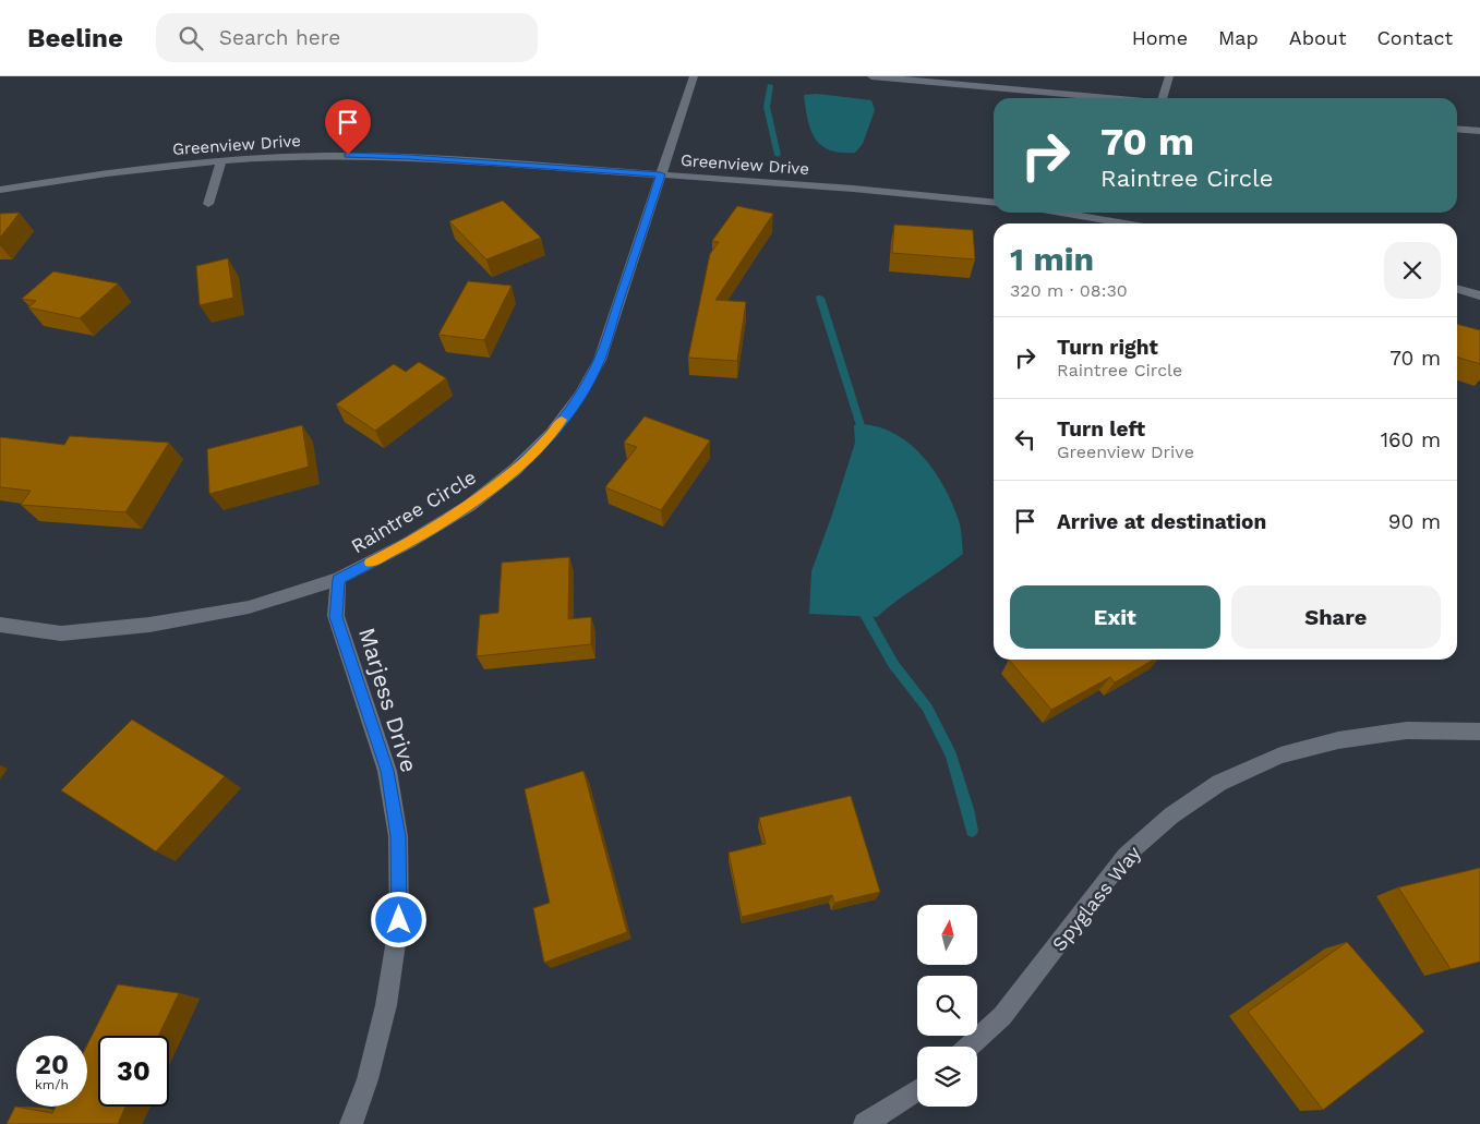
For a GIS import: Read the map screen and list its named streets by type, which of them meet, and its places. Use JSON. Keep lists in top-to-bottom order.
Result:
{
  "streets": {
    "street": [
      "Greenview Drive",
      "Raintree Circle",
      "Marjess Drive",
      "Spyglass Way"
    ]
  },
  "crossings": [
    ["Greenview Drive", "Raintree Circle"],
    ["Raintree Circle", "Marjess Drive"]
  ],
  "north": "top",
  "page": {
    "header": "Beeline",
    "search": "Search here",
    "nav": [
      "Home",
      "Map",
      "About",
      "Contact"
    ],
    "turn": ["70 m", "Raintree Circle"],
    "heading": ["1 min", "320 m · 08:30"],
    "list": [
      {
        "name": "Turn right",
        "note": "Raintree Circle",
        "value": "70 m"
      },
      {
        "name": "Turn left",
        "note": "Greenview Drive",
        "value": "160 m"
      },
      {
        "name": "Arrive at destination",
        "value": "90 m"
      }
    ],
    "buttons": ["Exit", "Share"],
    "speed": "20 km/h",
    "limit": "30"
  }
}
